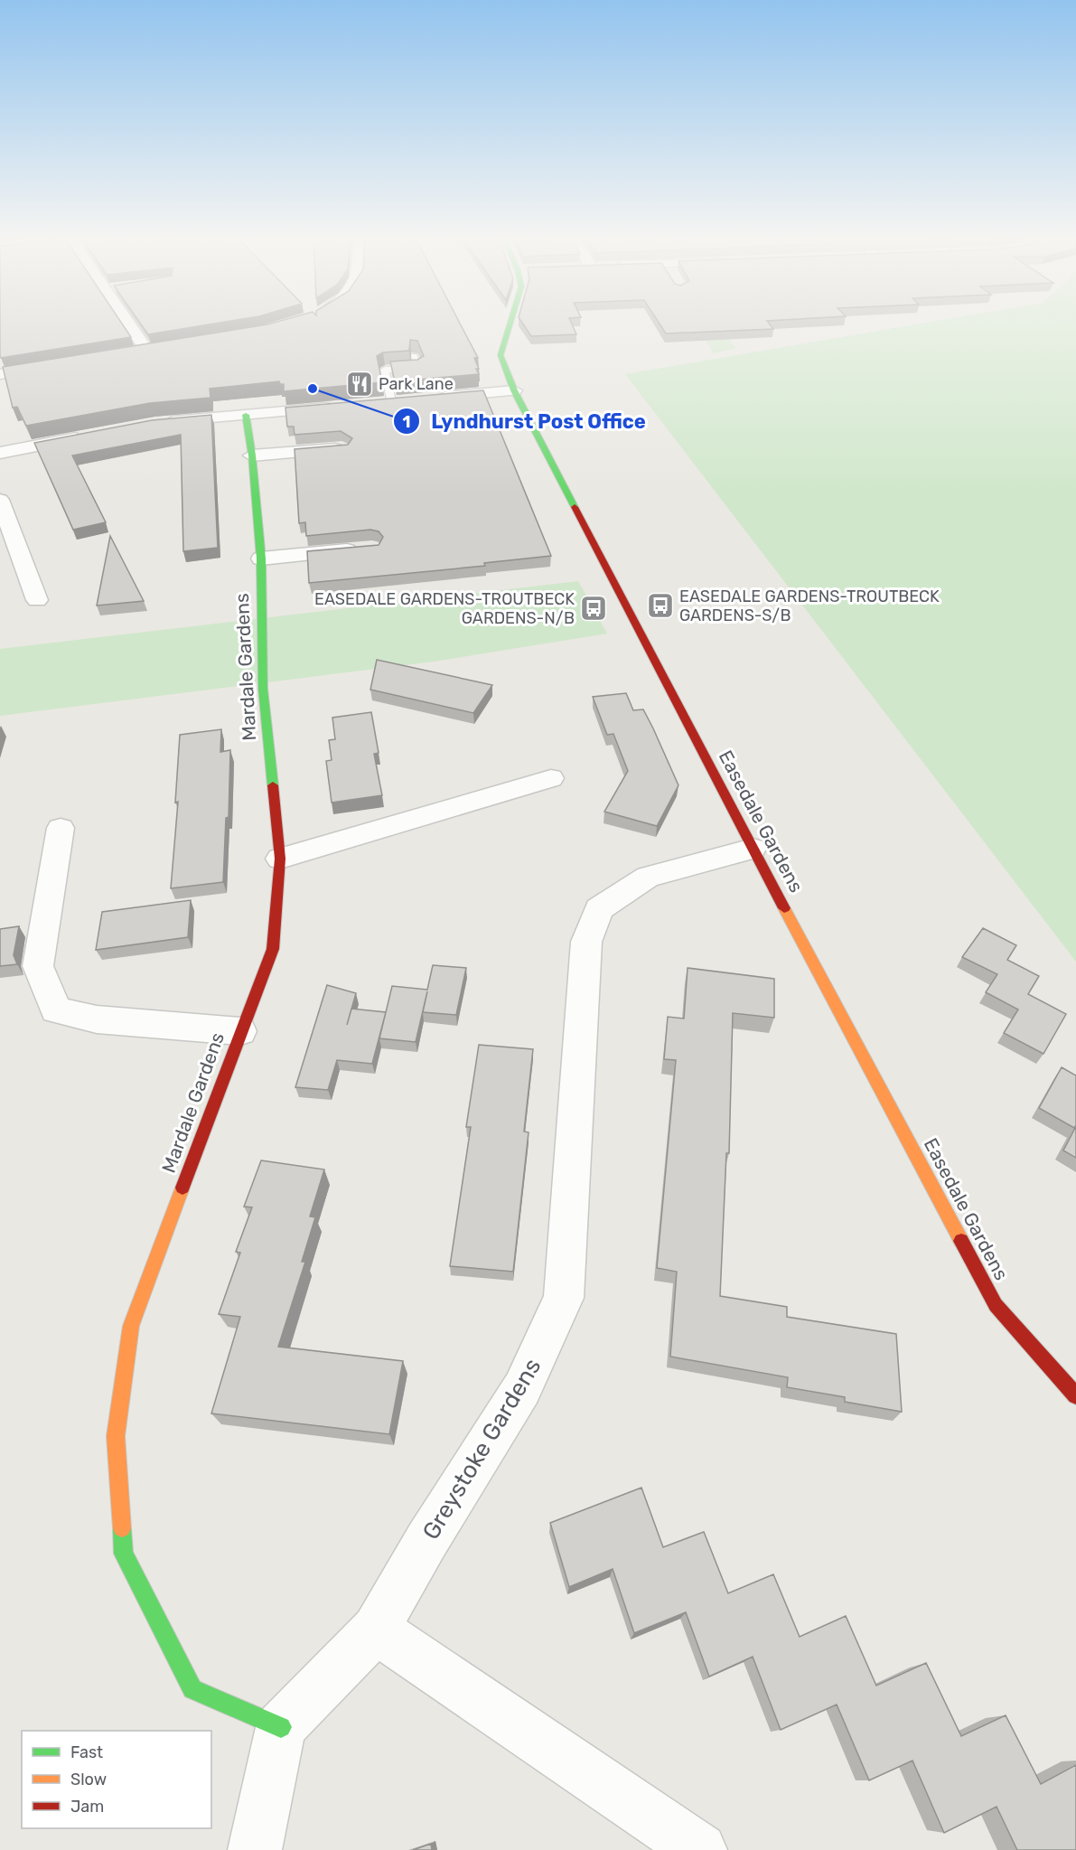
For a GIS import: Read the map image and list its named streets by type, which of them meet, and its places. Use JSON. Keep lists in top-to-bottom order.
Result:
{
  "streets": {
    "street": ["Mardale Gardens", "Easedale Gardens", "Greystoke Gardens"]
  },
  "crossings": [
    ["Mardale Gardens", "Greystoke Gardens"],
    ["Easedale Gardens", "Greystoke Gardens"]
  ],
  "places": {
    "restaurant": ["Park Lane"],
    "other": ["Lyndhurst Post Office"],
    "bus stop": ["EASEDALE GARDENS-TROUTBECK GARDENS-S/B", "EASEDALE GARDENS-TROUTBECK GARDENS-N/B"]
  },
  "legend": ["Fast", "Slow", "Jam"]
}
